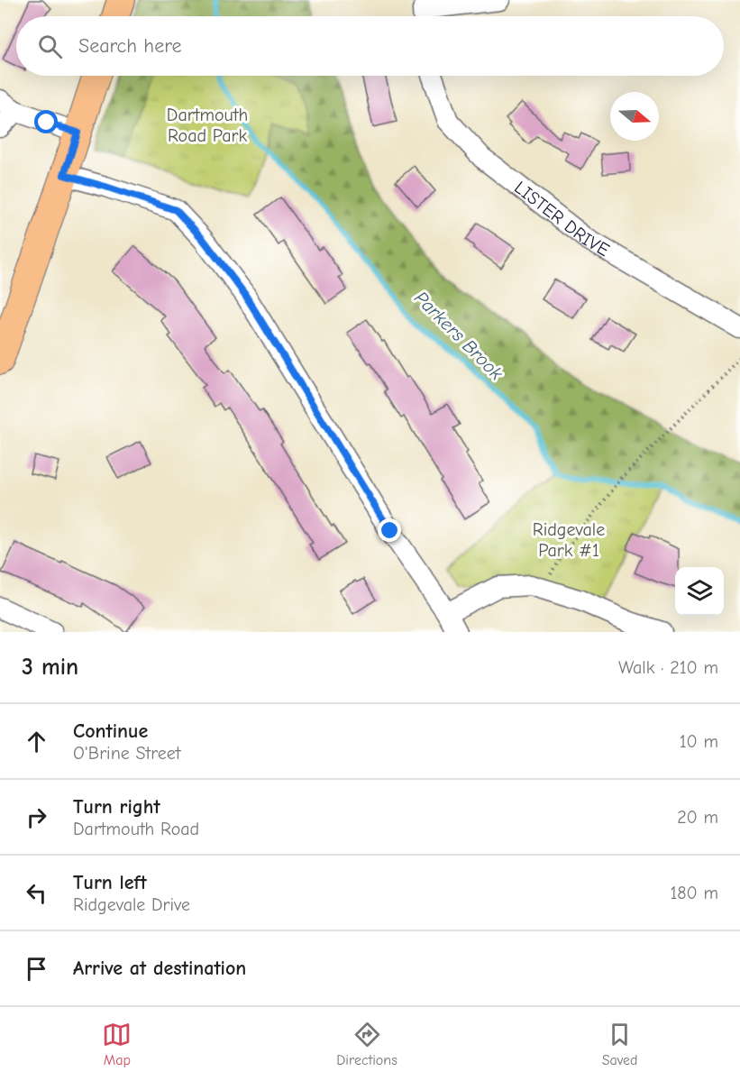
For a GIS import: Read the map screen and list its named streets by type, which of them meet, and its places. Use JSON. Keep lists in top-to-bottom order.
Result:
{
  "streets": {
    "street": ["LISTER DRIVE"]
  },
  "water": ["Parkers Brook"],
  "parks": ["Dartmouth Road Park", "Ridgevale Park #1"],
  "north": "right",
  "page": {
    "search": "Search here",
    "heading": ["3 min", "Walk · 210 m"],
    "list": [
      ["Continue", "O'Brine Street", "10 m"],
      ["Turn right", "Dartmouth Road", "20 m"],
      ["Turn left", "Ridgevale Drive", "180 m"],
      "Arrive at destination"
    ],
    "nav": ["Map", "Directions", "Saved"]
  }
}
